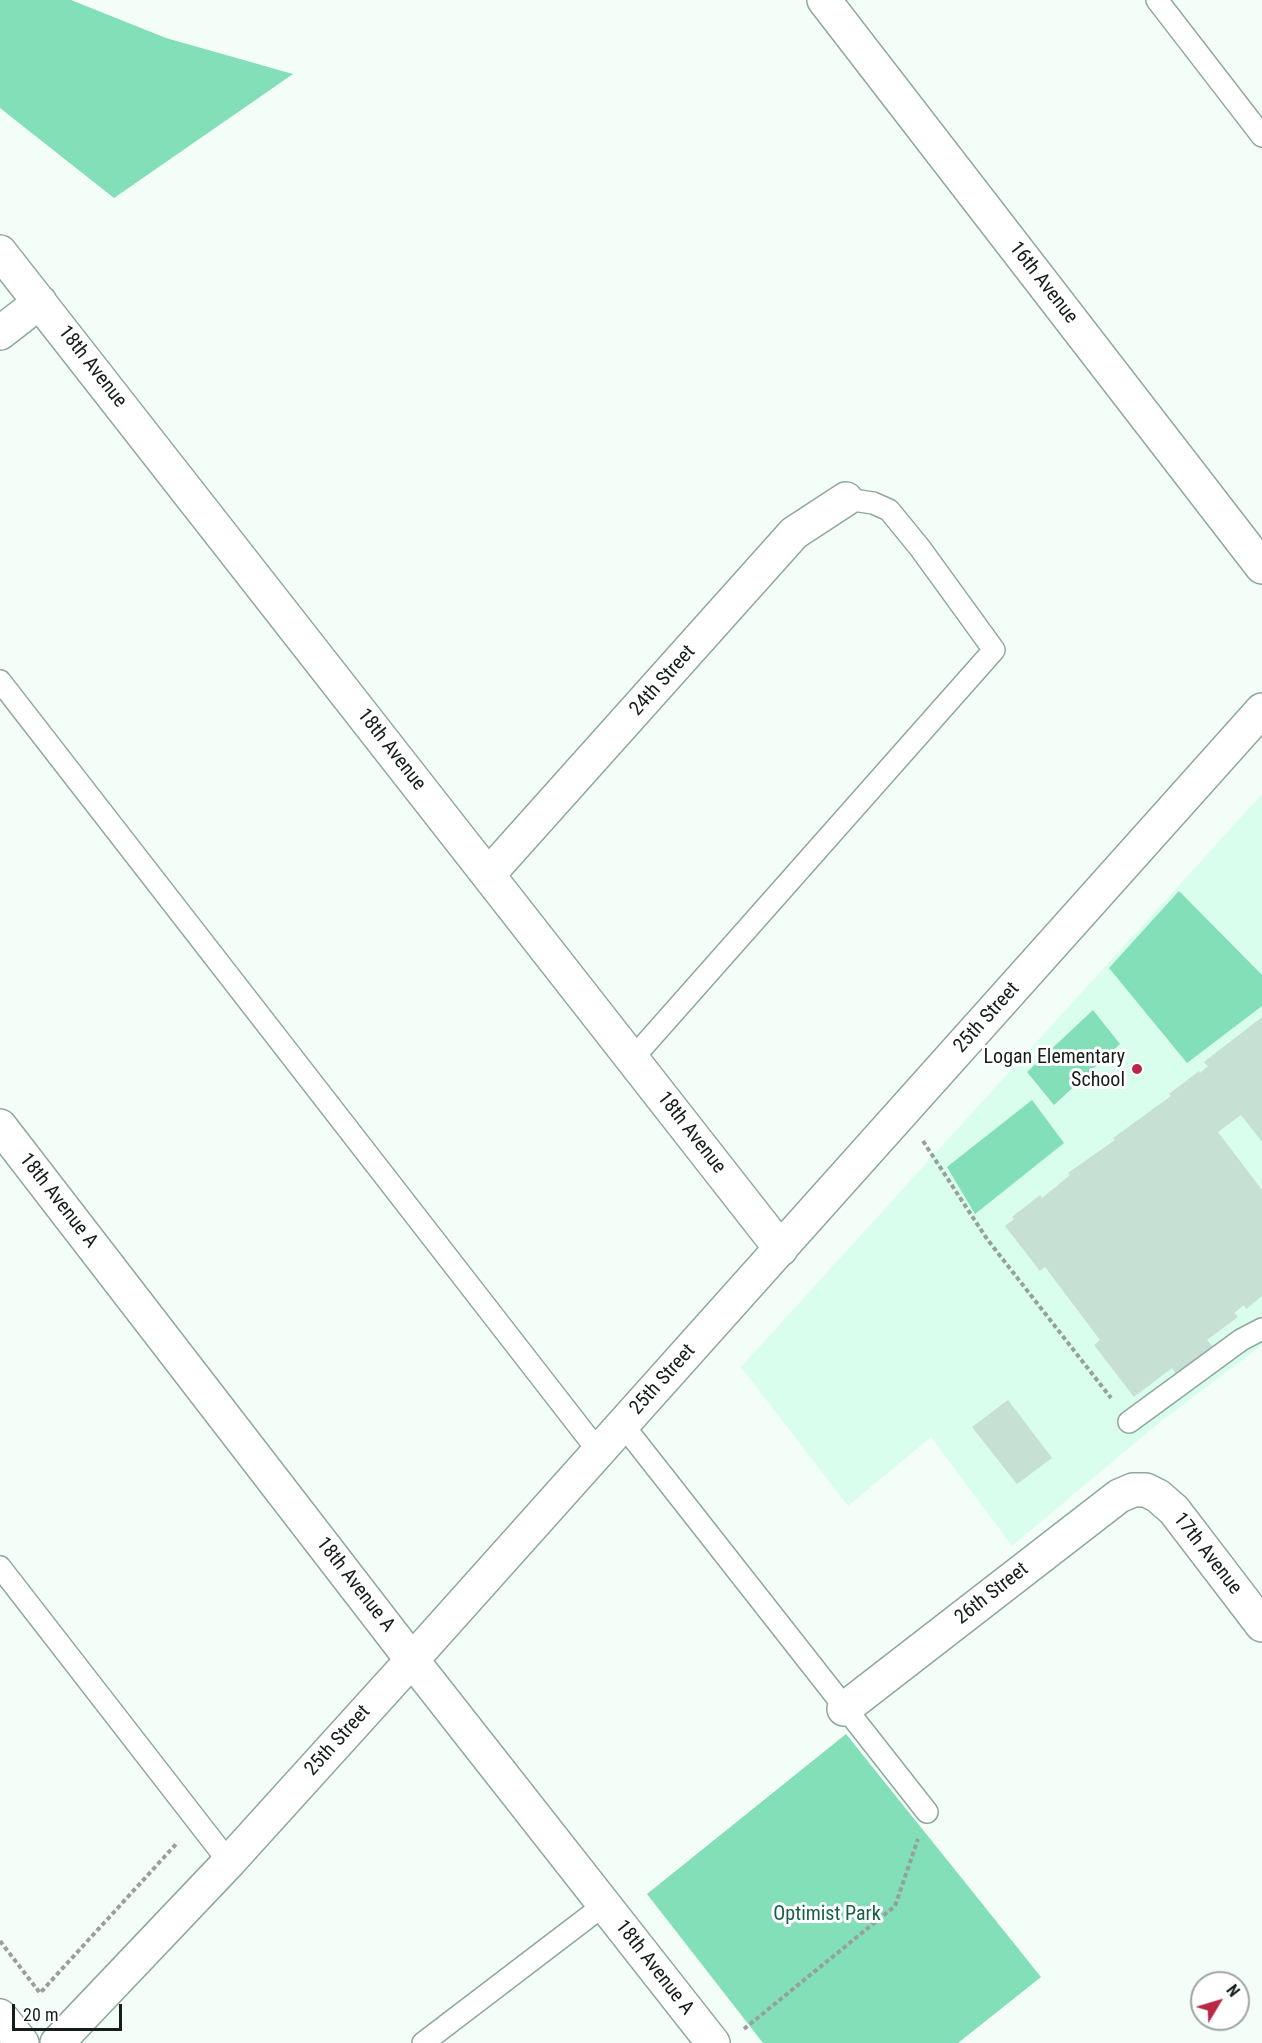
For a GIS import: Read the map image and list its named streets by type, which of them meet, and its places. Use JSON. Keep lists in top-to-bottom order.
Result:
{
  "streets": {
    "street": [
      "16th Avenue",
      "18th Avenue",
      "24th Street",
      "25th Street",
      "18th Avenue A",
      "17th Avenue",
      "26th Street"
    ]
  },
  "crossings": [
    ["18th Avenue", "24th Street"],
    ["18th Avenue", "25th Street"],
    ["25th Street", "18th Avenue A"],
    ["17th Avenue", "26th Street"]
  ],
  "parks": ["Optimist Park"],
  "places": ["Logan Elementary School"],
  "scale_bar": "20 m",
  "north": "top right"
}
